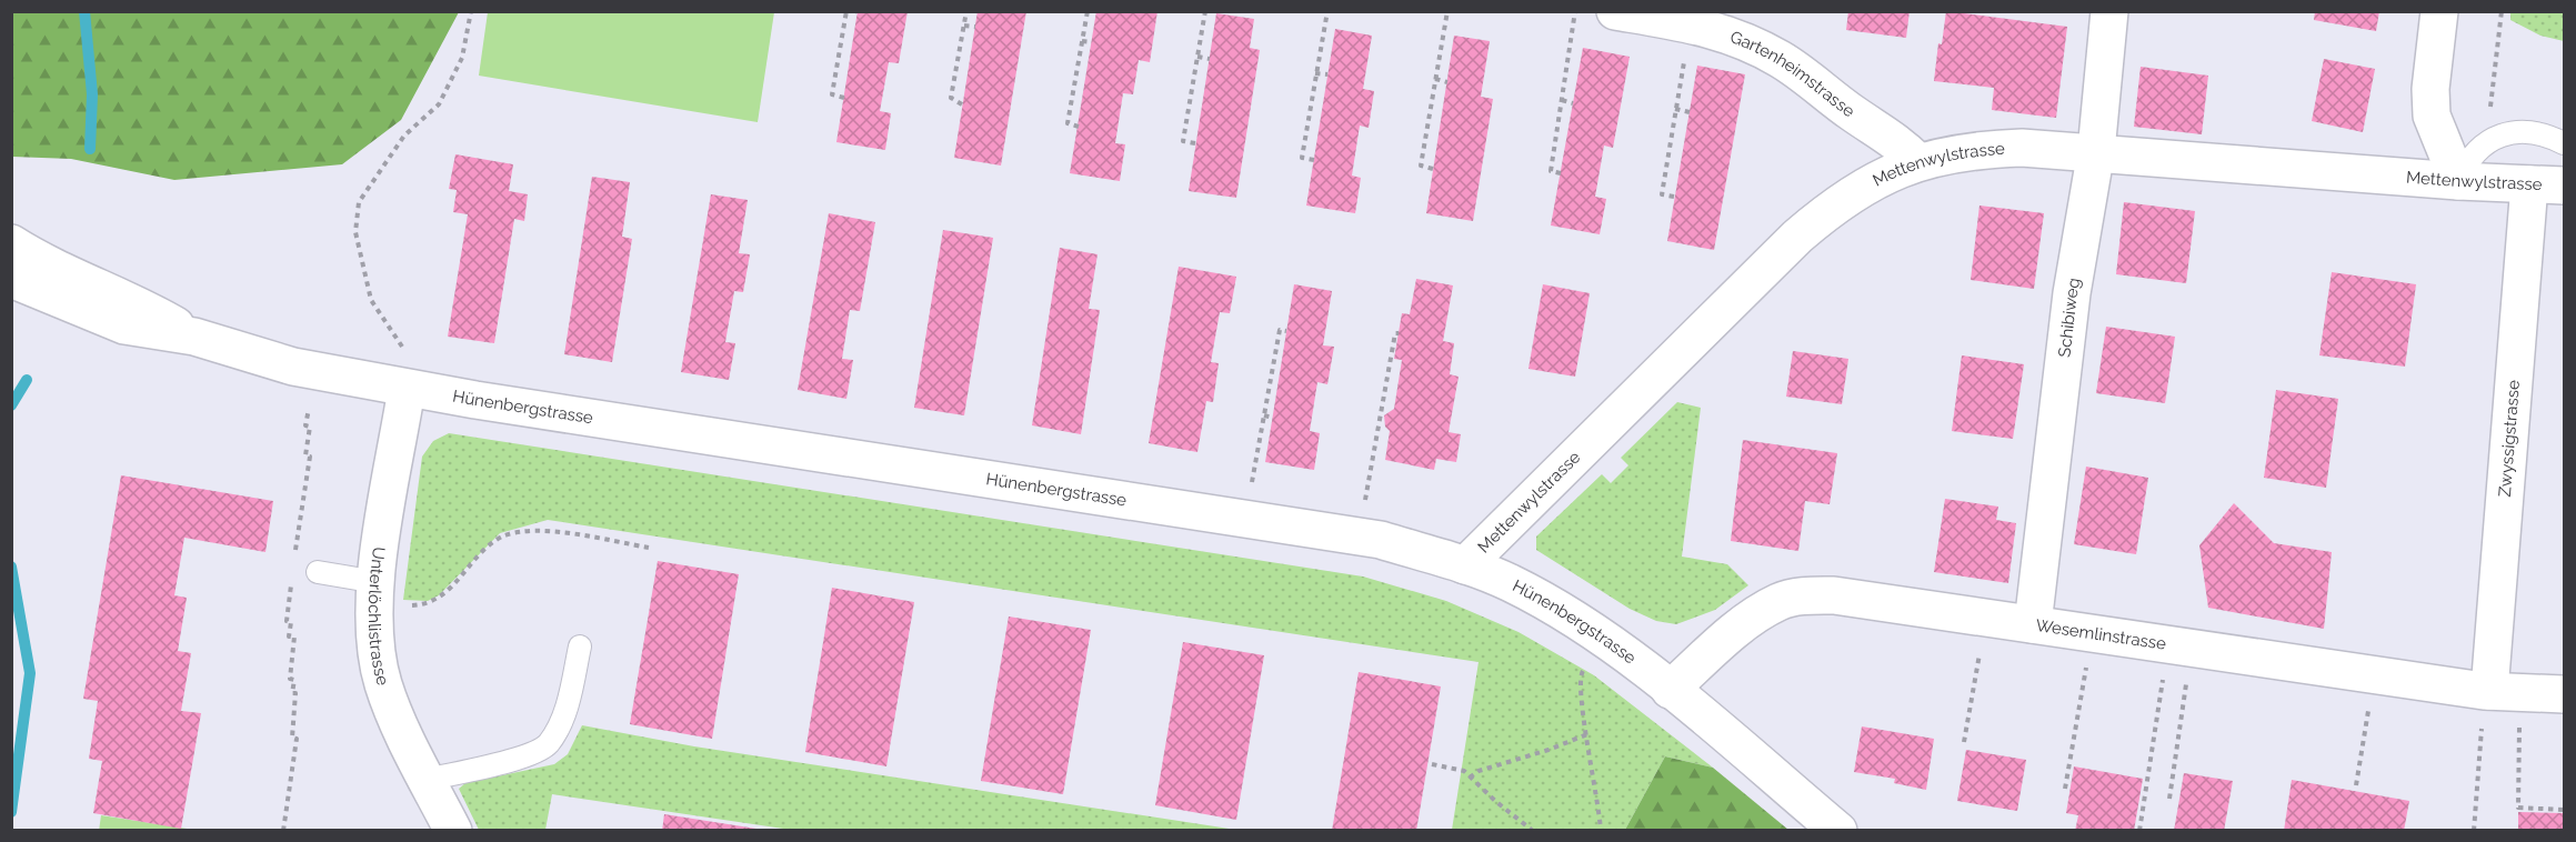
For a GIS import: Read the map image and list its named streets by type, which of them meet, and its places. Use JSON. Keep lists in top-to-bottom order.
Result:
{
  "streets": {
    "street": [
      "Gartenheimstrasse",
      "Mettenwylstrasse",
      "Schibiweg",
      "Hünenbergstrasse",
      "Zwyssigstrasse",
      "Unterlöchlistrasse",
      "Wesemlinstrasse"
    ]
  },
  "crossings": [
    ["Gartenheimstrasse", "Mettenwylstrasse"],
    ["Mettenwylstrasse", "Schibiweg"],
    ["Mettenwylstrasse", "Hünenbergstrasse"],
    ["Mettenwylstrasse", "Zwyssigstrasse"],
    ["Schibiweg", "Wesemlinstrasse"],
    ["Hünenbergstrasse", "Unterlöchlistrasse"],
    ["Hünenbergstrasse", "Wesemlinstrasse"],
    ["Zwyssigstrasse", "Wesemlinstrasse"]
  ]
}
